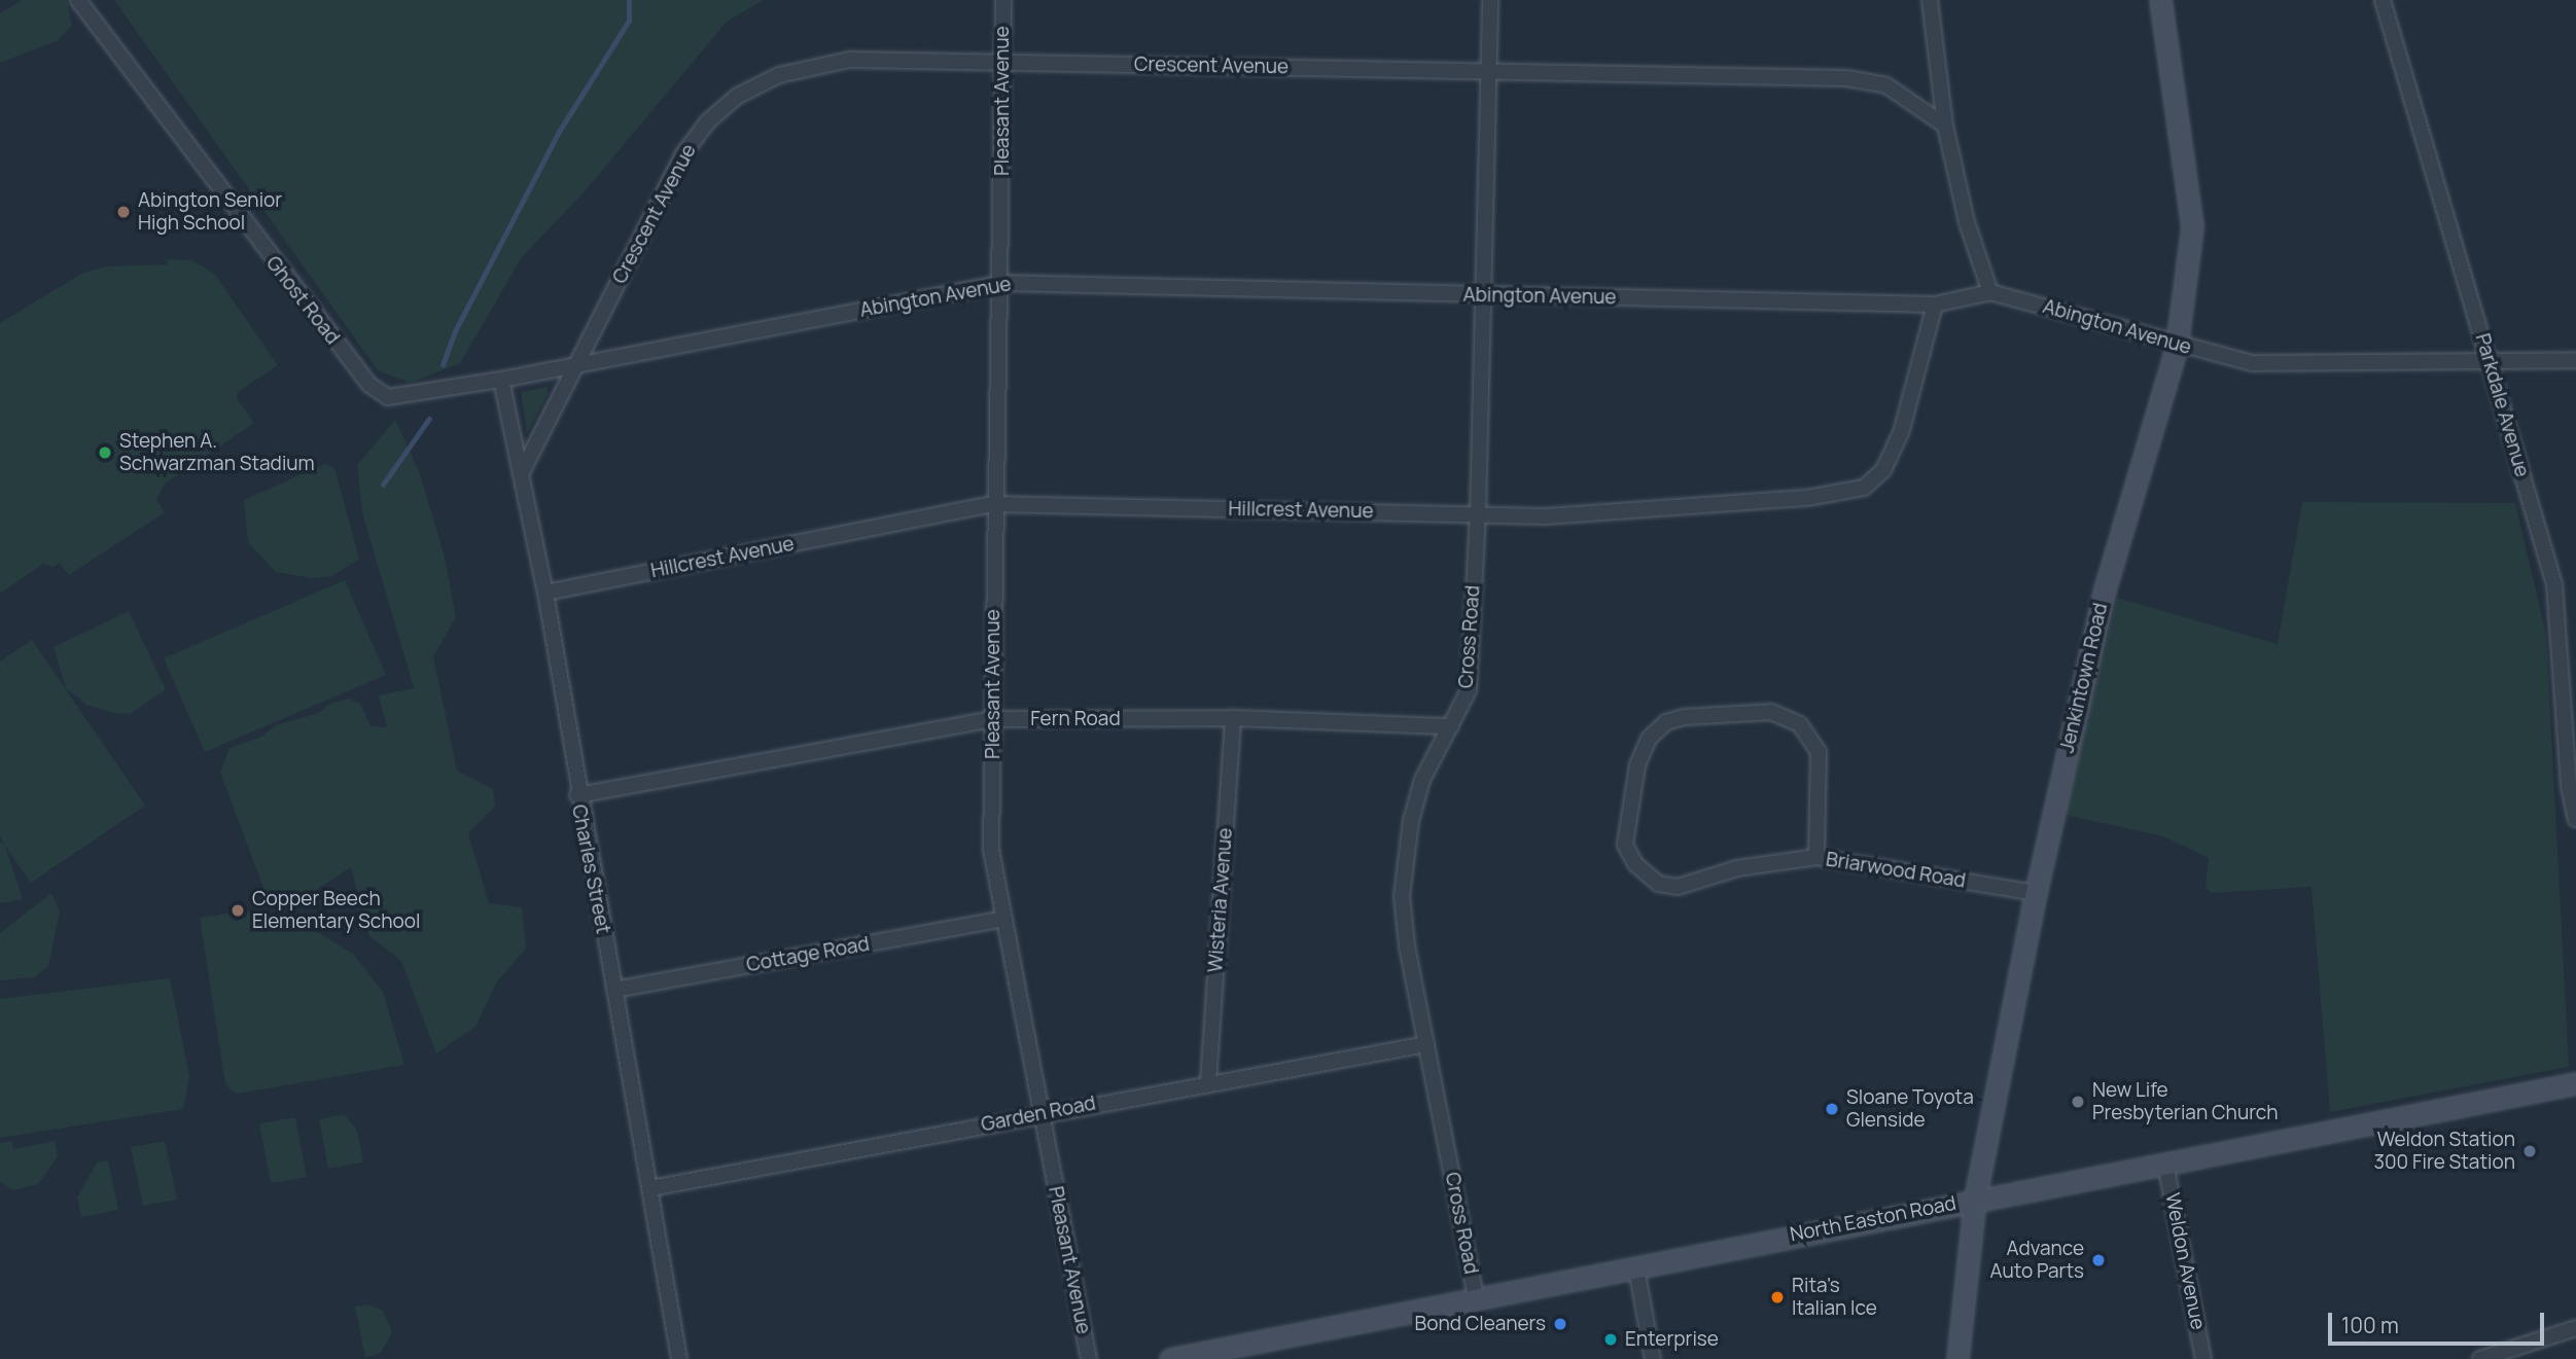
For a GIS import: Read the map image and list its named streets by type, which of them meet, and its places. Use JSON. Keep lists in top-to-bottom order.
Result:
{
  "streets": {
    "main road": ["Jenkintown Road", "North Easton Road"],
    "street": [
      "Crescent Avenue",
      "Pleasant Avenue",
      "Abington Avenue",
      "Ghost Road",
      "Parkdale Avenue",
      "Hillcrest Avenue",
      "Cross Road",
      "Fern Road",
      "Charles Street",
      "Briarwood Road",
      "Wisteria Avenue",
      "Cottage Road",
      "Garden Road",
      "Weldon Avenue"
    ]
  },
  "crossings": [
    ["Crescent Avenue", "Pleasant Avenue"],
    ["Crescent Avenue", "Abington Avenue"],
    ["Crescent Avenue", "Cross Road"],
    ["Crescent Avenue", "Charles Street"],
    ["Pleasant Avenue", "Abington Avenue"],
    ["Pleasant Avenue", "Hillcrest Avenue"],
    ["Pleasant Avenue", "Fern Road"],
    ["Pleasant Avenue", "Cottage Road"],
    ["Pleasant Avenue", "Garden Road"],
    ["Abington Avenue", "Ghost Road"],
    ["Abington Avenue", "Parkdale Avenue"],
    ["Abington Avenue", "Hillcrest Avenue"],
    ["Abington Avenue", "Cross Road"],
    ["Abington Avenue", "Jenkintown Road"],
    ["Abington Avenue", "Charles Street"],
    ["Ghost Road", "Charles Street"],
    ["Hillcrest Avenue", "Cross Road"],
    ["Hillcrest Avenue", "Charles Street"],
    ["Cross Road", "Fern Road"],
    ["Cross Road", "Garden Road"],
    ["Cross Road", "North Easton Road"],
    ["Jenkintown Road", "Briarwood Road"],
    ["Jenkintown Road", "North Easton Road"],
    ["Fern Road", "Charles Street"],
    ["Fern Road", "Wisteria Avenue"],
    ["Charles Street", "Cottage Road"],
    ["Charles Street", "Garden Road"],
    ["Wisteria Avenue", "Garden Road"],
    ["North Easton Road", "Weldon Avenue"]
  ],
  "places": [
    "Abington Senior High School",
    "Stephen A. Schwarzman Stadium",
    "Copper Beech Elementary School",
    "New Life Presbyterian Church",
    "Sloane Toyota Glenside",
    "Weldon Station 300 Fire Station",
    "Advance Auto Parts",
    "Rita's Italian Ice",
    "Bond Cleaners",
    "Enterprise"
  ],
  "scale_bar": "100 m"
}
